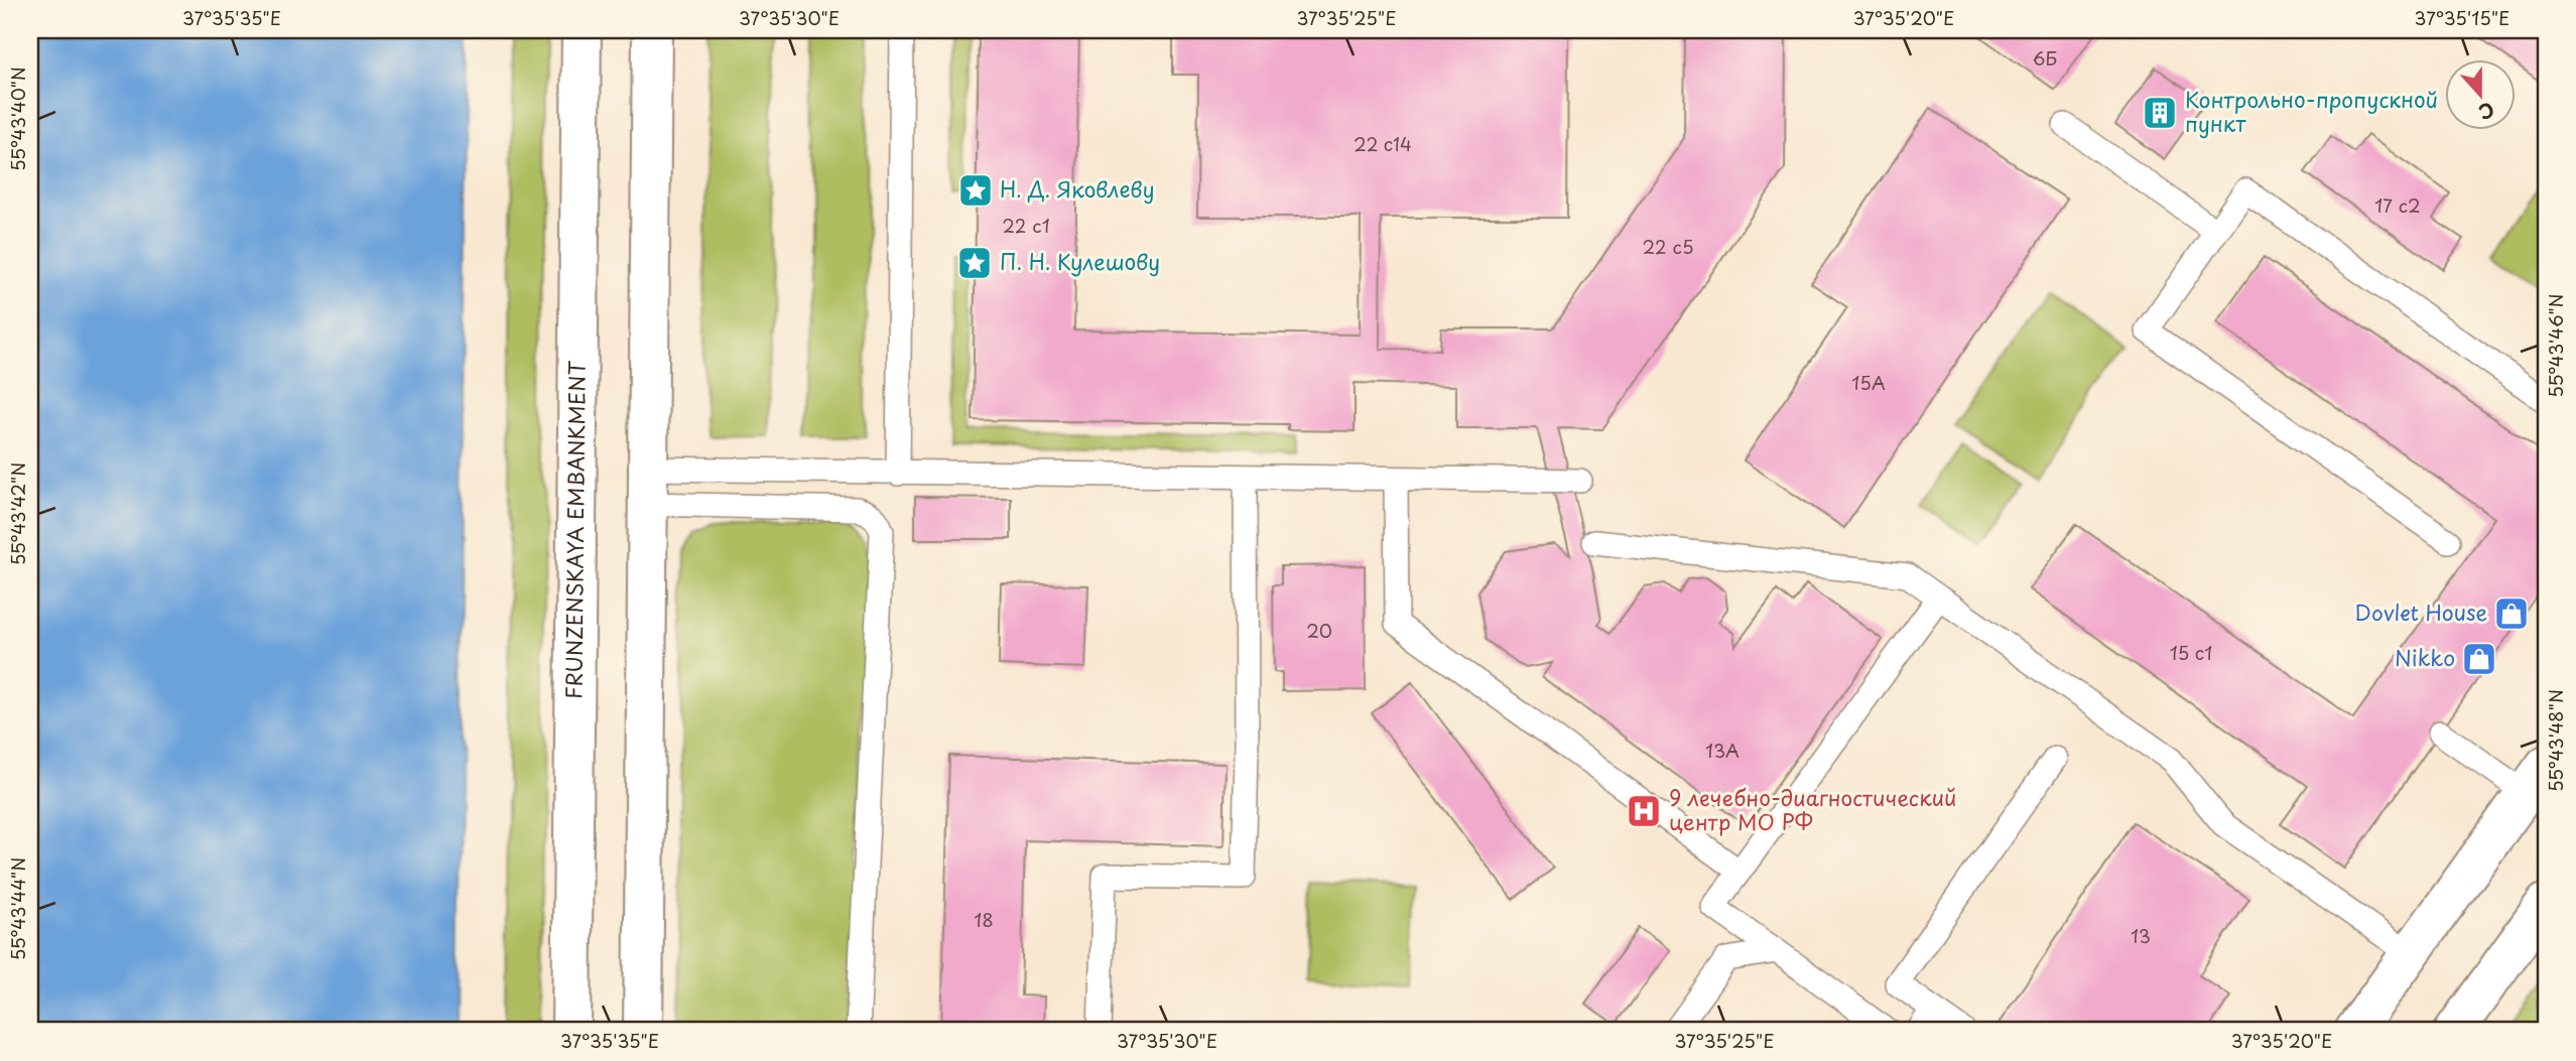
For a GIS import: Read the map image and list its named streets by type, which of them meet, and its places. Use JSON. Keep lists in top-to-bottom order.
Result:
{
  "streets": {
    "main road": ["FRUNZENSKAYA EMBANKMENT"]
  },
  "places": {
    "building": ["Контрольно-пропускной пункт"],
    "place": ["Н. Д. Яковлеву", "П. Н. Кулешову"],
    "shop": ["Dovlet House", "Nikko"],
    "hospital": ["9 лечебно-диагностический центр МО РФ"]
  },
  "house_numbers": [
    "6Б",
    "22 c14",
    "17 с2",
    "22 с1",
    "22 с5",
    "15А",
    "20",
    "15 с1",
    "13А",
    "18",
    "13"
  ],
  "north": "bottom",
  "coordinates": [
    "37°35'35\"E",
    "37°35'30\"E",
    "37°35'25\"E",
    "37°35'20\"E",
    "37°35'15\"E",
    "55°43'40\"N",
    "55°43'46\"N",
    "55°43'42\"N",
    "55°43'48\"N",
    "55°43'44\"N"
  ]
}
